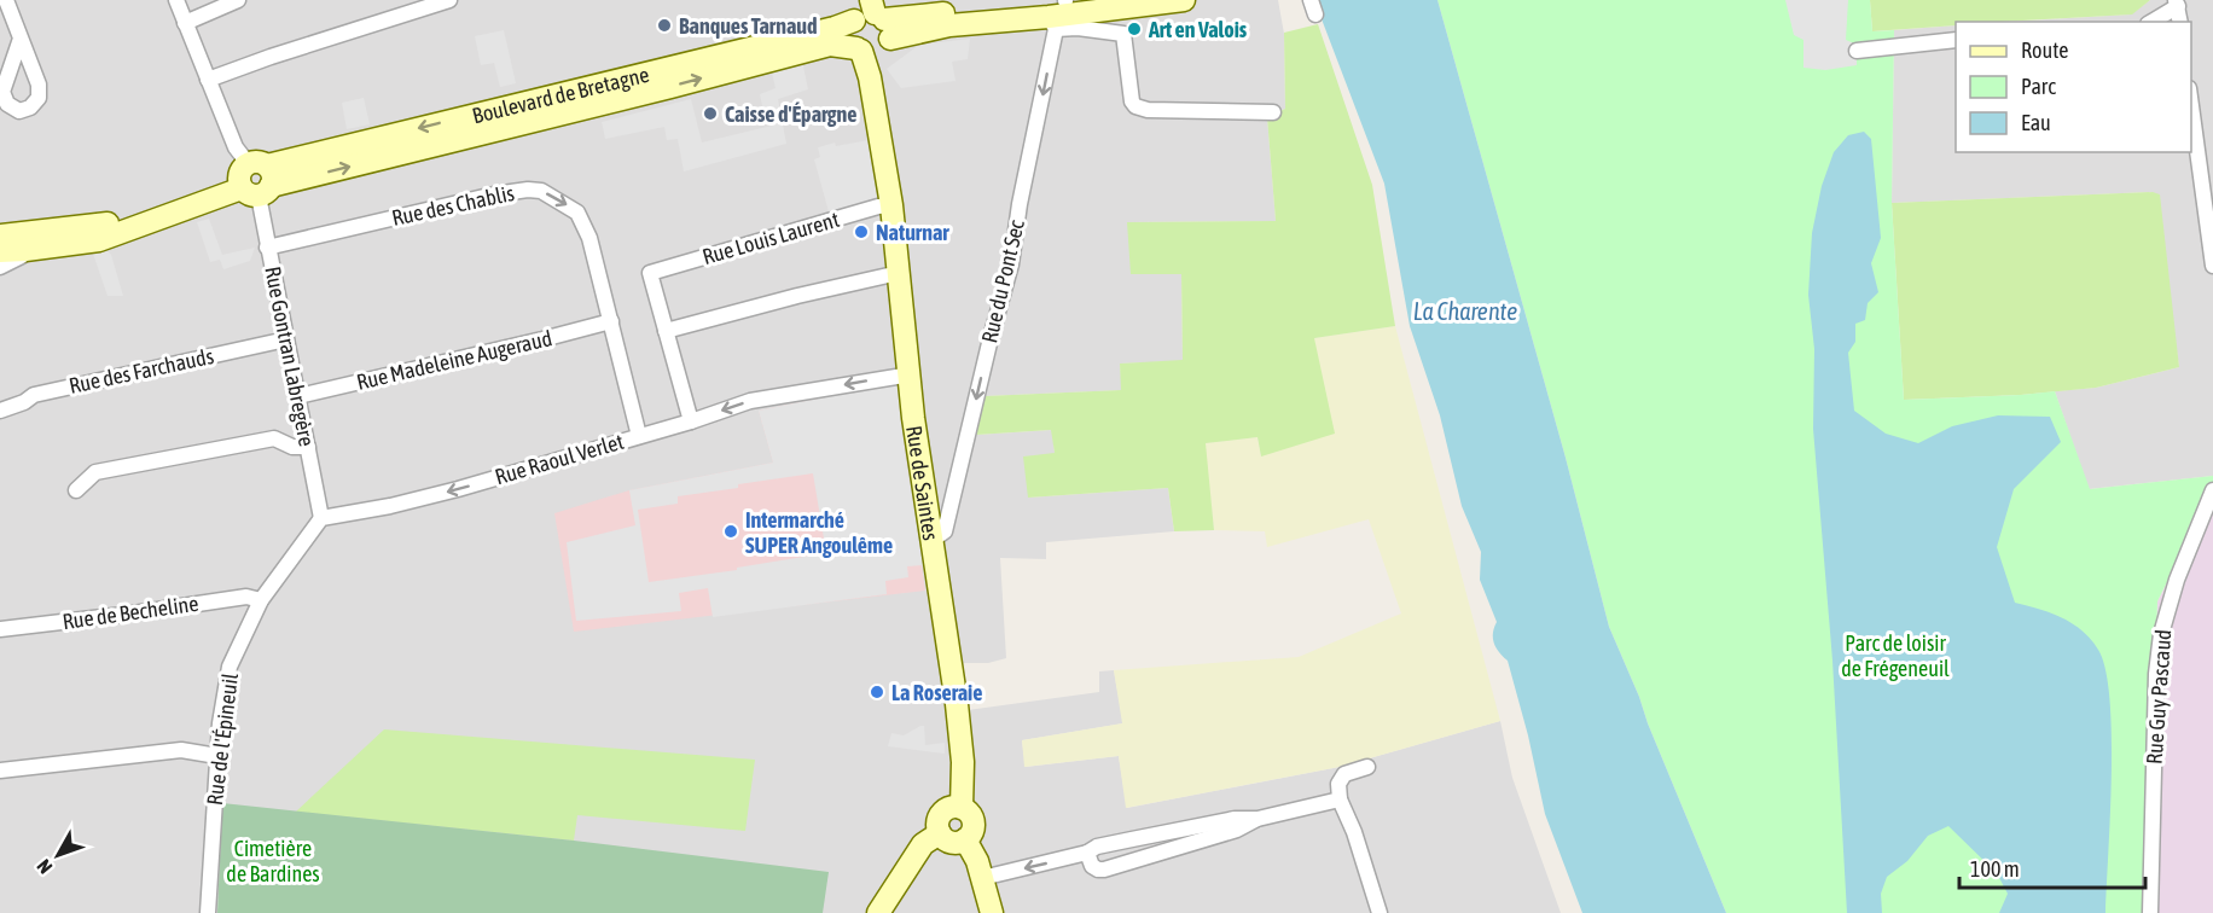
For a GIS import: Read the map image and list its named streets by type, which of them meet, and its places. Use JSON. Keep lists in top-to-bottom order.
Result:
{
  "streets": {
    "main road": ["Boulevard de Bretagne", "Rue de Saintes"],
    "street": [
      "Rue des Chablis",
      "Rue Louis Laurent",
      "Rue du Pont Sec",
      "Rue Gontran Labregère",
      "Rue Madeleine Augeraud",
      "Rue des Farchauds",
      "Rue Raoul Verlet",
      "Rue de Becheline",
      "Rue Guy Pascaud",
      "Rue de l'Épineuil"
    ]
  },
  "crossings": [
    ["Boulevard de Bretagne", "Rue Gontran Labregère"],
    ["Boulevard de Bretagne", "Rue de Saintes"],
    ["Rue des Chablis", "Rue Gontran Labregère"],
    ["Rue des Chablis", "Rue Madeleine Augeraud"],
    ["Rue des Chablis", "Rue Raoul Verlet"],
    ["Rue Louis Laurent", "Rue de Saintes"],
    ["Rue du Pont Sec", "Rue de Saintes"],
    ["Rue Gontran Labregère", "Rue Madeleine Augeraud"],
    ["Rue Gontran Labregère", "Rue des Farchauds"],
    ["Rue Gontran Labregère", "Rue Raoul Verlet"],
    ["Rue Raoul Verlet", "Rue de Saintes"],
    ["Rue de Becheline", "Rue de l'Épineuil"]
  ],
  "one_way": ["Rue des Chablis", "Rue du Pont Sec"],
  "water": ["La Charente"],
  "parks": ["Parc de loisir de Frégeneuil", "Cimetière de Bardines"],
  "places": [
    "Banques Tarnaud",
    "Art en Valois",
    "Caisse d'Épargne",
    "Naturnar",
    "Intermarché SUPER Angoulême",
    "La Roseraie"
  ],
  "legend": ["Route", "Parc", "Eau"],
  "scale_bar": "100 m",
  "north": "bottom left"
}
